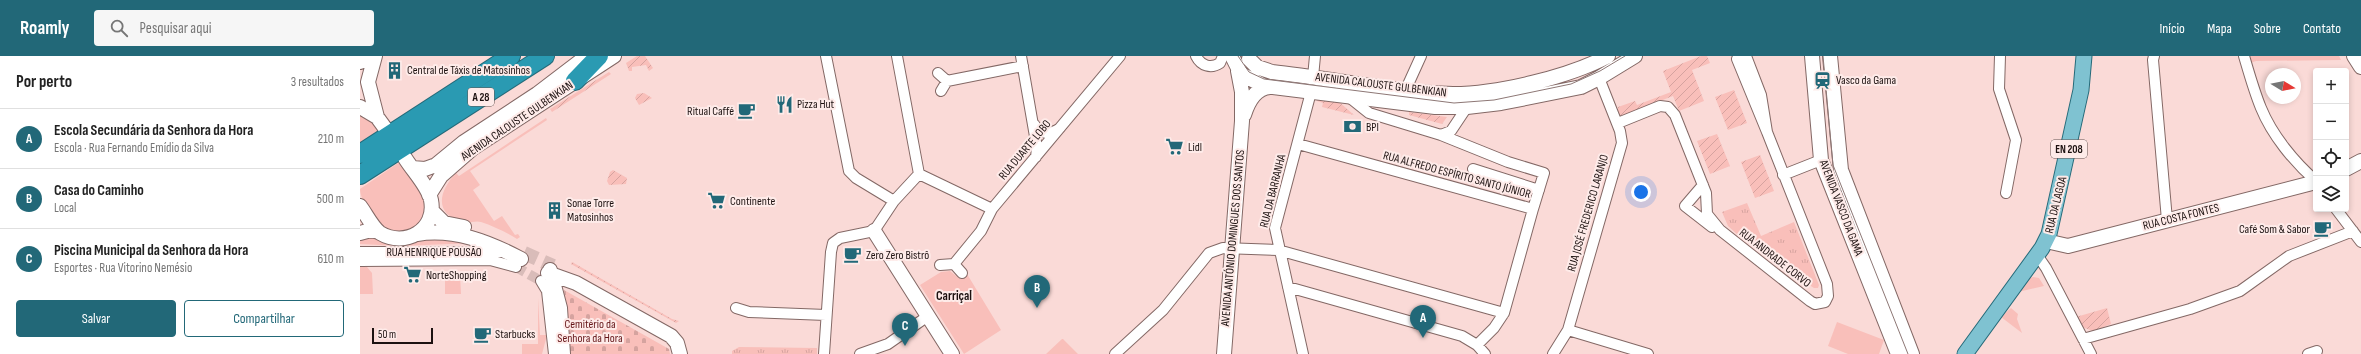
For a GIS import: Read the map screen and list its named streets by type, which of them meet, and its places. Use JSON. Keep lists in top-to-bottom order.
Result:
{
  "streets": {
    "highway": ["A 28"],
    "main road": [
      "AVENIDA CALOUSTE GULBENKIAN",
      "EN 208",
      "RUA DA LAGOA",
      "AVENIDA VASCO DA GAMA",
      "RUA COSTA FONTES",
      "AVENIDA ANTÓNIO DOMINGUES DOS SANTOS"
    ],
    "street": [
      "RUA DUARTE LOBO",
      "RUA ALFREDO ESPÍRITO SANTO JÚNIOR",
      "RUA DA BARRANHA",
      "RUA JOSÉ FREDERICO LARANJO",
      "RUA HENRIQUE POUSÃO",
      "RUA ANDRADE CORVO"
    ]
  },
  "crossings": [
    ["AVENIDA CALOUSTE GULBENKIAN", "RUA DA BARRANHA"],
    ["AVENIDA CALOUSTE GULBENKIAN", "RUA JOSÉ FREDERICO LARANJO"],
    ["AVENIDA CALOUSTE GULBENKIAN", "AVENIDA ANTÓNIO DOMINGUES DOS SANTOS"],
    ["RUA ALFREDO ESPÍRITO SANTO JÚNIOR", "RUA DA BARRANHA"],
    ["RUA DA LAGOA", "RUA COSTA FONTES"],
    ["RUA JOSÉ FREDERICO LARANJO", "RUA ANDRADE CORVO"]
  ],
  "districts": ["Carriçal"],
  "parks": ["Cemitério da Senhora da Hora"],
  "places": {
    "building": ["Central de Táxis de Matosinhos", "Sonae Torre Matosinhos"],
    "station": ["Vasco da Gama"],
    "restaurant": ["Pizza Hut"],
    "cafe": [
      "Ritual Caffé",
      "Café Som & Sabor",
      "Zero Zero Bistrô",
      "Starbucks"
    ],
    "bank": ["BPI"],
    "supermarket": ["Lidl", "Continente", "NorteShopping"]
  },
  "scale_bar": "50 m",
  "north": "right",
  "page": {
    "header": "Roamly",
    "search": "Pesquisar aqui",
    "nav": [
      "Início",
      "Mapa",
      "Sobre",
      "Contato"
    ],
    "heading": ["Por perto", "3 resultados"],
    "map_buttons": ["+", "−"],
    "list": [
      {
        "mark": "A",
        "name": "Escola Secundária da Senhora da Hora",
        "note": "Escola · Rua Fernando Emídio da Silva",
        "value": "210 m"
      },
      {
        "mark": "B",
        "name": "Casa do Caminho",
        "note": "Local",
        "value": "500 m"
      },
      {
        "mark": "C",
        "name": "Piscina Municipal da Senhora da Hora",
        "note": "Esportes · Rua Vitorino Nemésio",
        "value": "610 m"
      }
    ],
    "pins": ["B", "A", "C"],
    "buttons": ["Salvar", "Compartilhar"],
    "scale": "50 m"
  }
}
